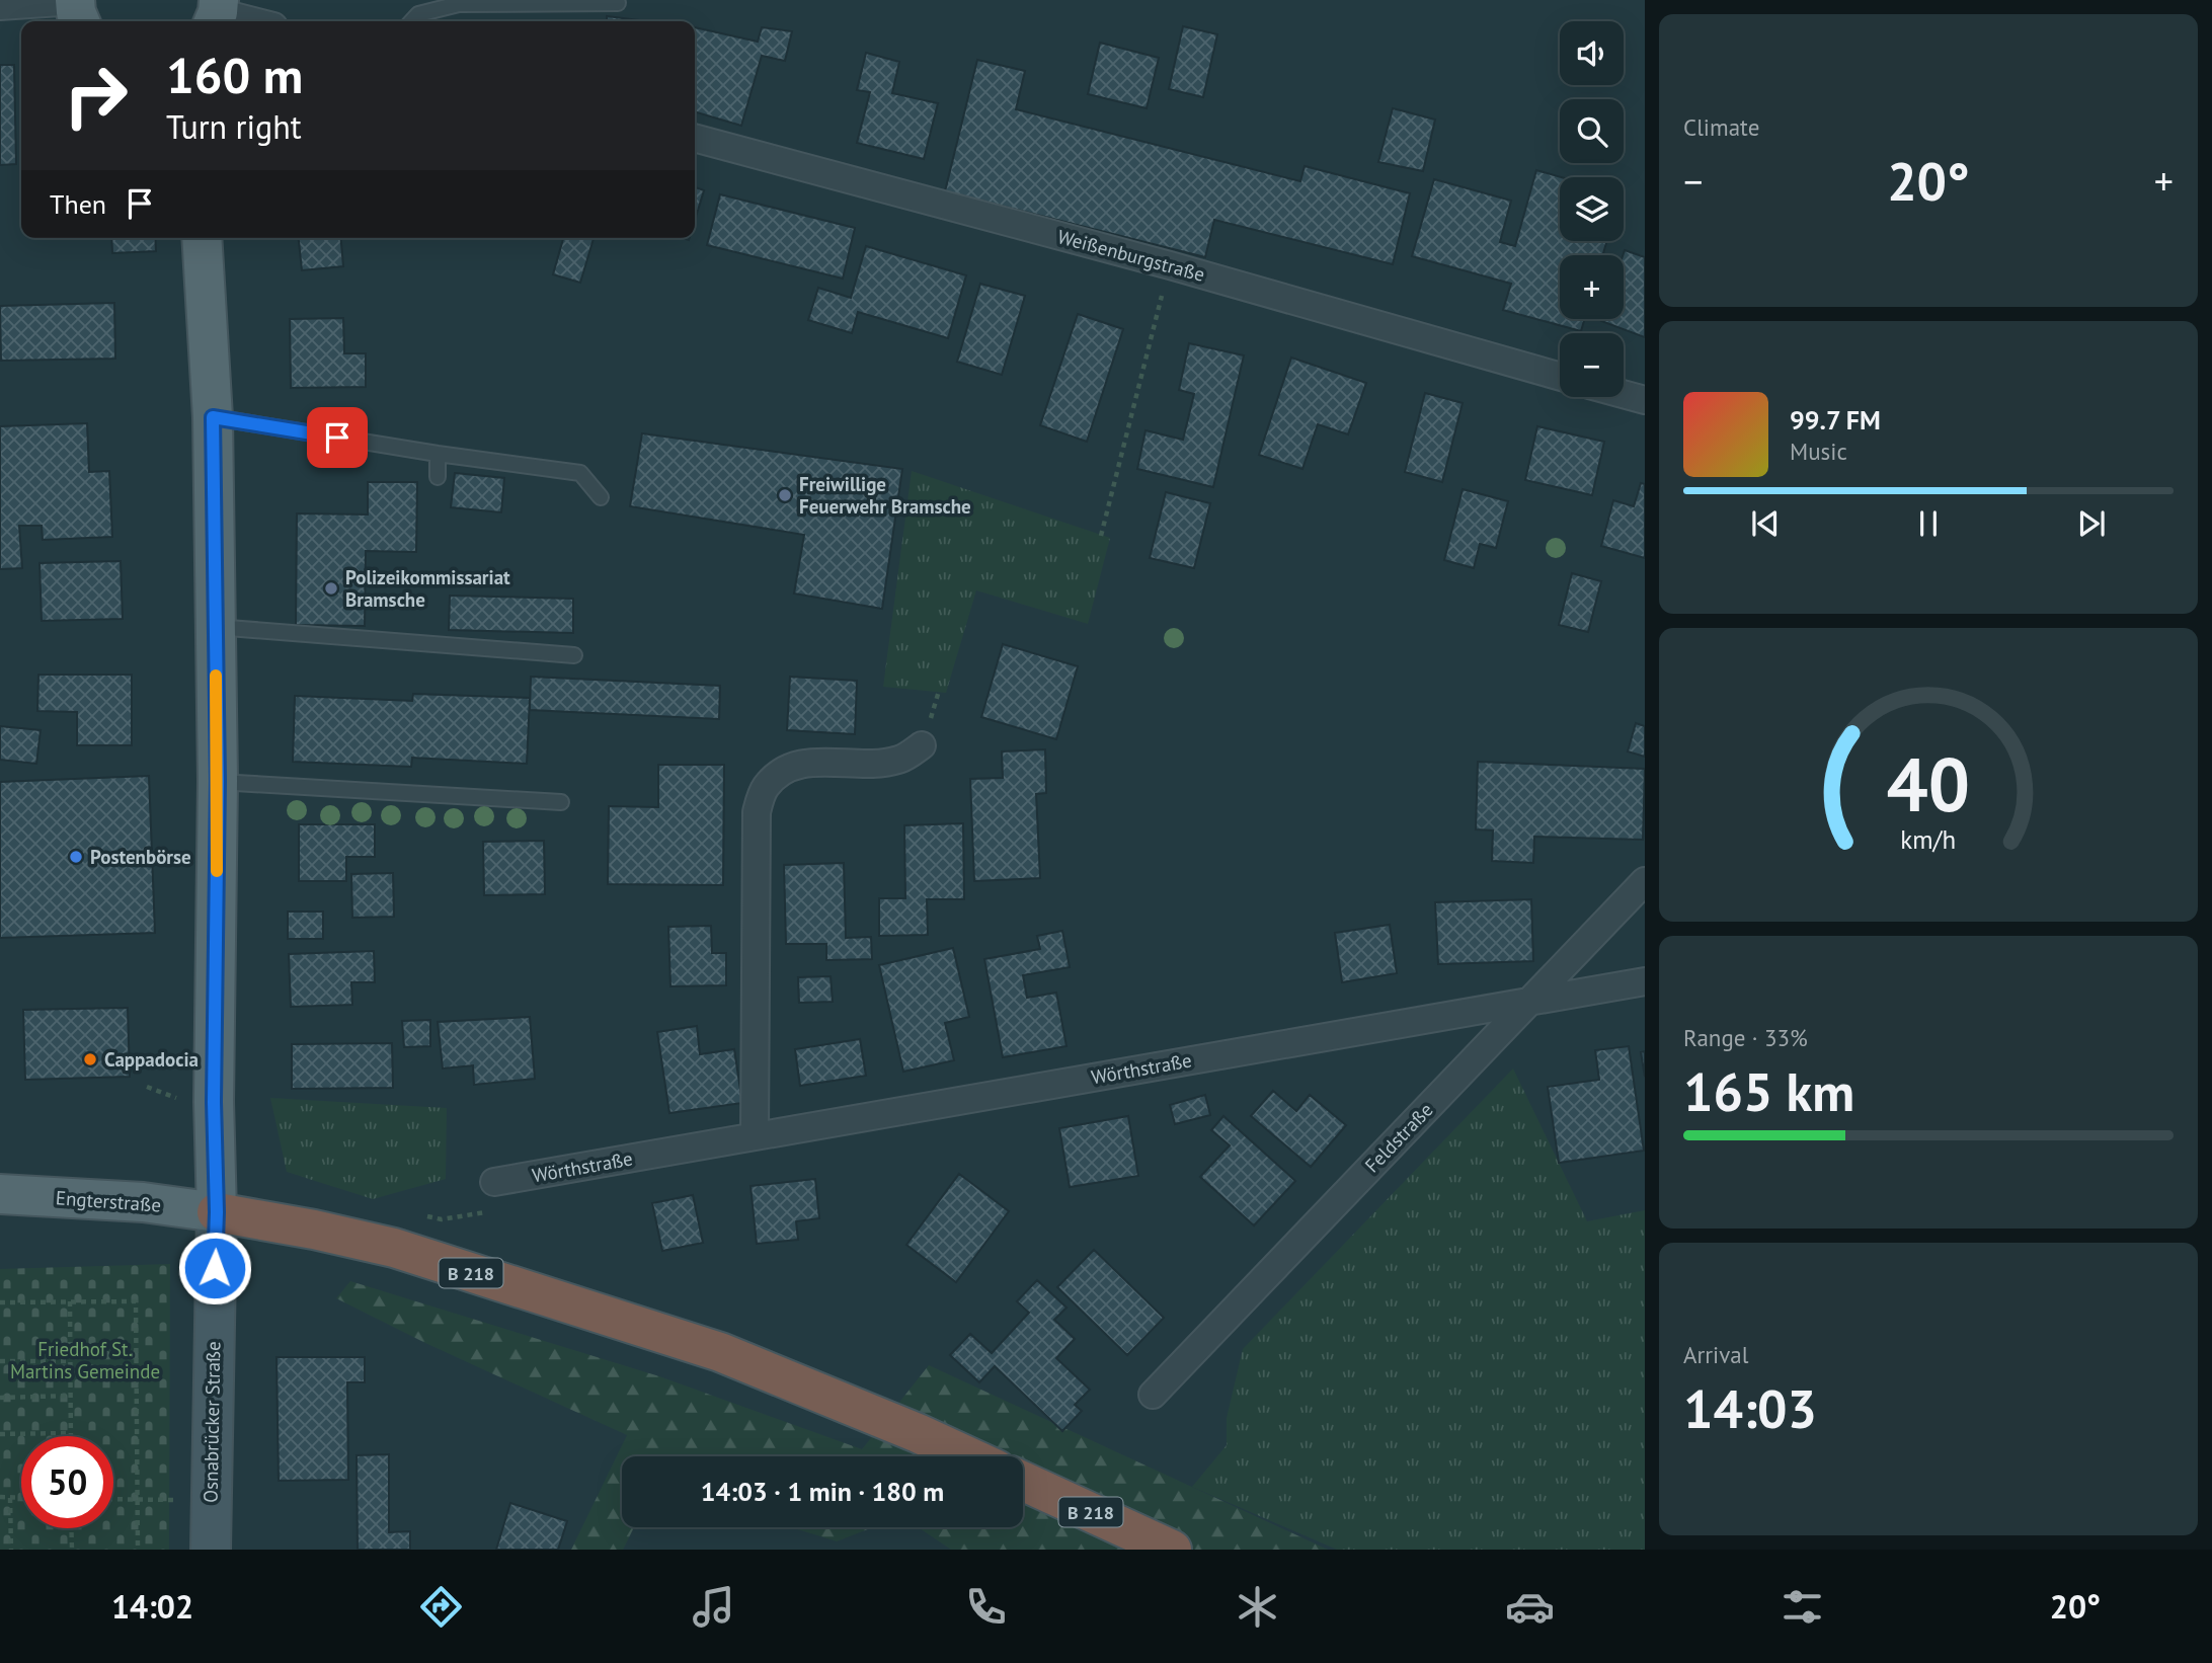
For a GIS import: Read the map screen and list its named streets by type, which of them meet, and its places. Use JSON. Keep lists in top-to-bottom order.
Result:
{
  "streets": {
    "highway": ["B 218"],
    "main road": ["Engterstraße", "Osnabrücker Straße"],
    "street": ["Weißenburgstraße", "Wörthstraße", "Feldstraße"]
  },
  "crossings": [
    ["Wörthstraße", "Feldstraße"],
    ["Engterstraße", "B 218"],
    ["Engterstraße", "Osnabrücker Straße"],
    ["B 218", "Osnabrücker Straße"]
  ],
  "parks": ["Friedhof St. Martins Gemeinde"],
  "places": [
    "Freiwillige Feuerwehr Bramsche",
    "Polizeikommissariat Bramsche",
    "Postenbörse",
    "Cappadocia"
  ],
  "page": {
    "tile": [
      "Climate",
      ["Range · 33%", "165 km"],
      ["Arrival", "14:03"]
    ],
    "map_buttons": ["+", "−"],
    "turn": ["160 m", "Turn right"],
    "heat": ["−", "20°", "+"],
    "then": "Then",
    "song": ["99.7 FM", "Music"],
    "limit": "50",
    "trip": "14:03 · 1 min · 180 m",
    "tabs": ["14:02", "20°"],
    "gauge": ["40", "km/h"]
  }
}
